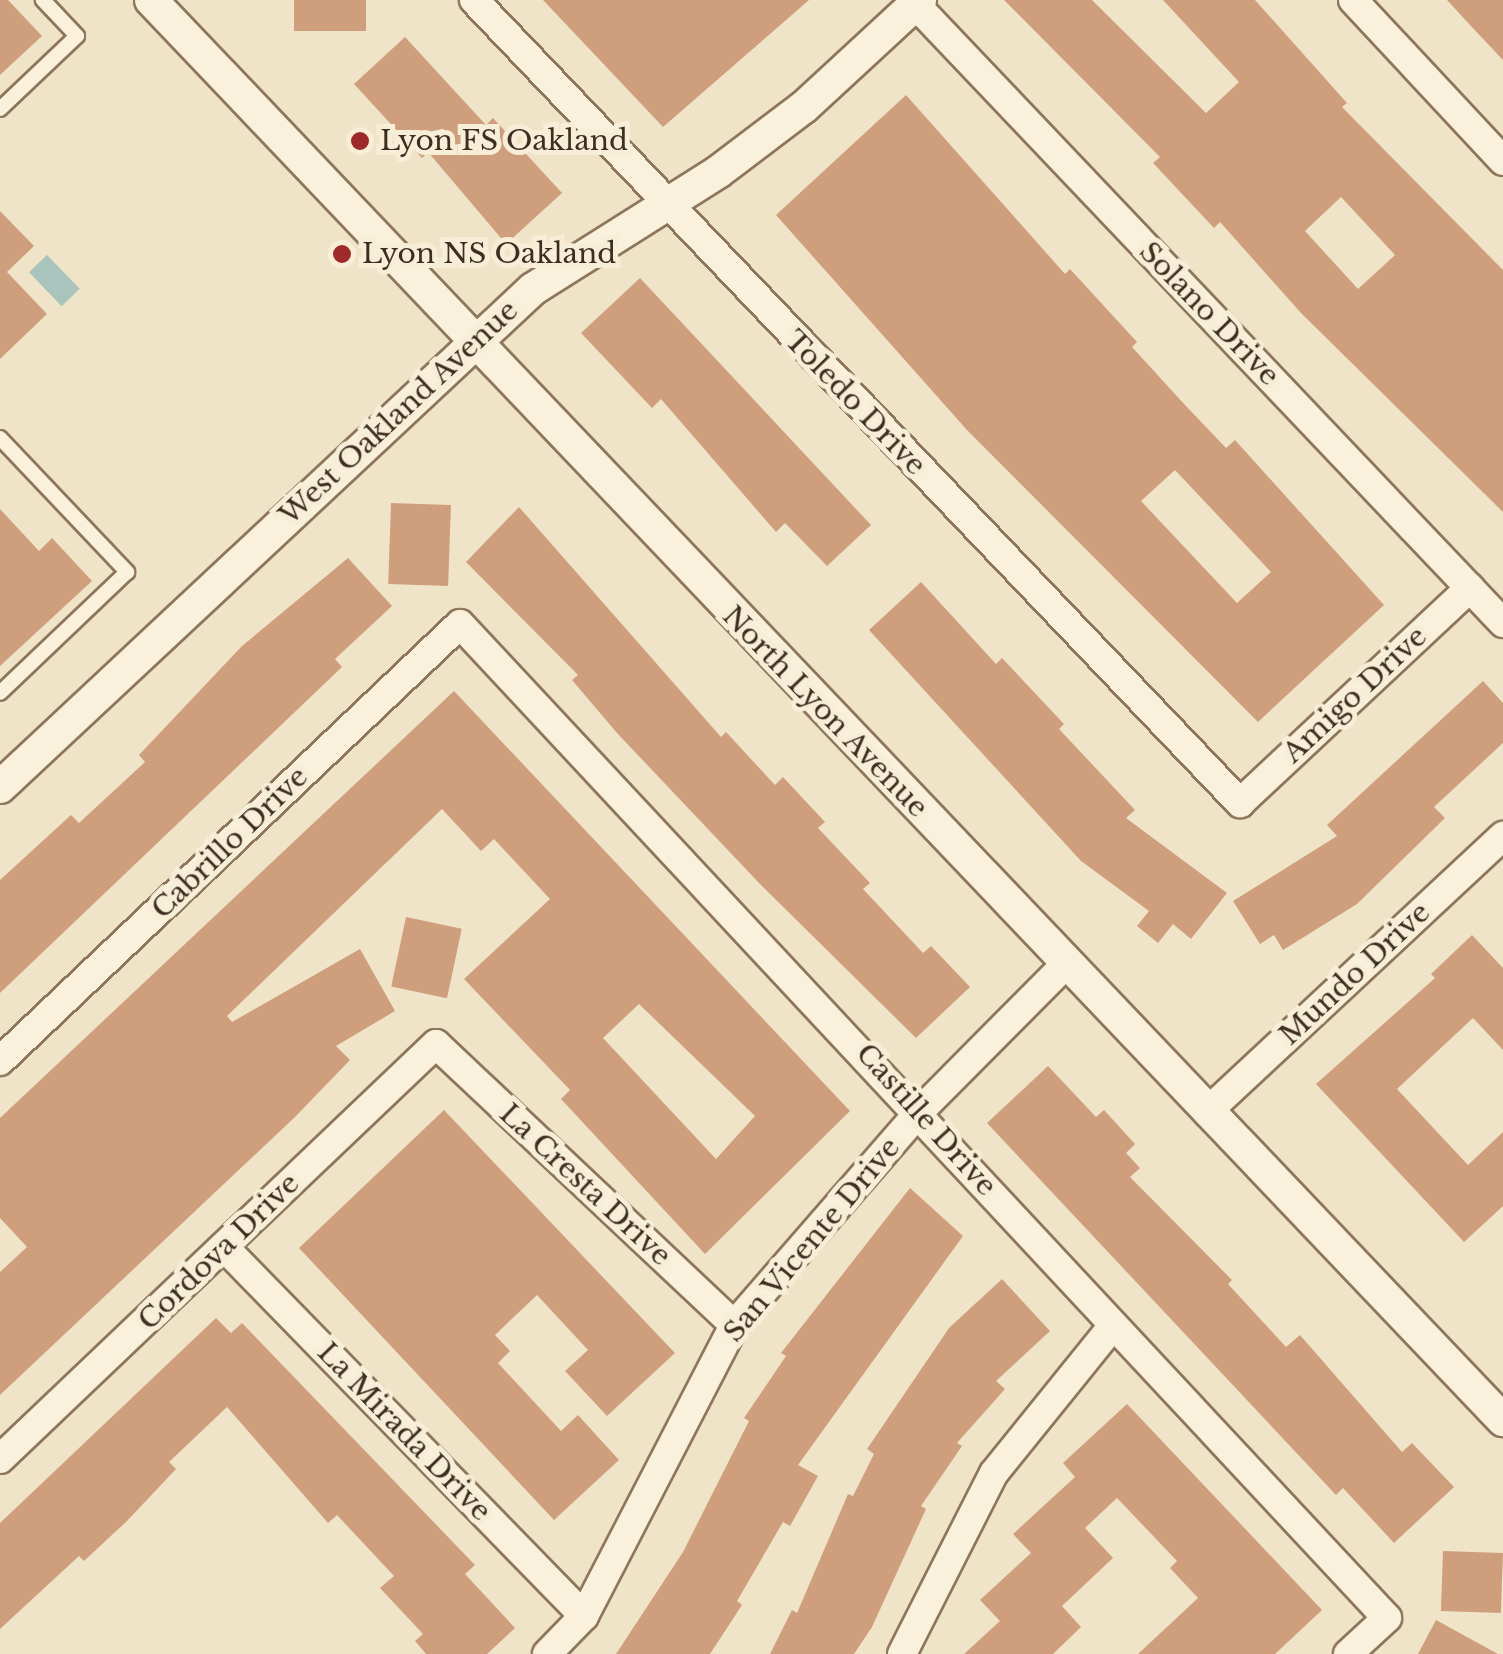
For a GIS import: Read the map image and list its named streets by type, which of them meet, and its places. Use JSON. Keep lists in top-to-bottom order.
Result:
{
  "streets": {
    "street": [
      "Solano Drive",
      "Toledo Drive",
      "West Oakland Avenue",
      "Amigo Drive",
      "North Lyon Avenue",
      "Cabrillo Drive",
      "Mundo Drive",
      "Castille Drive",
      "La Cresta Drive",
      "San Vicente Drive",
      "Cordova Drive",
      "La Mirada Drive"
    ]
  },
  "crossings": [
    ["Solano Drive", "West Oakland Avenue"],
    ["Solano Drive", "Amigo Drive"],
    ["Toledo Drive", "West Oakland Avenue"],
    ["Toledo Drive", "Amigo Drive"],
    ["West Oakland Avenue", "North Lyon Avenue"],
    ["North Lyon Avenue", "Mundo Drive"],
    ["North Lyon Avenue", "San Vicente Drive"],
    ["Cabrillo Drive", "Castille Drive"],
    ["Castille Drive", "San Vicente Drive"],
    ["La Cresta Drive", "San Vicente Drive"],
    ["La Cresta Drive", "Cordova Drive"],
    ["San Vicente Drive", "La Mirada Drive"],
    ["Cordova Drive", "La Mirada Drive"]
  ],
  "places": ["Lyon FS Oakland", "Lyon NS Oakland"]
}
